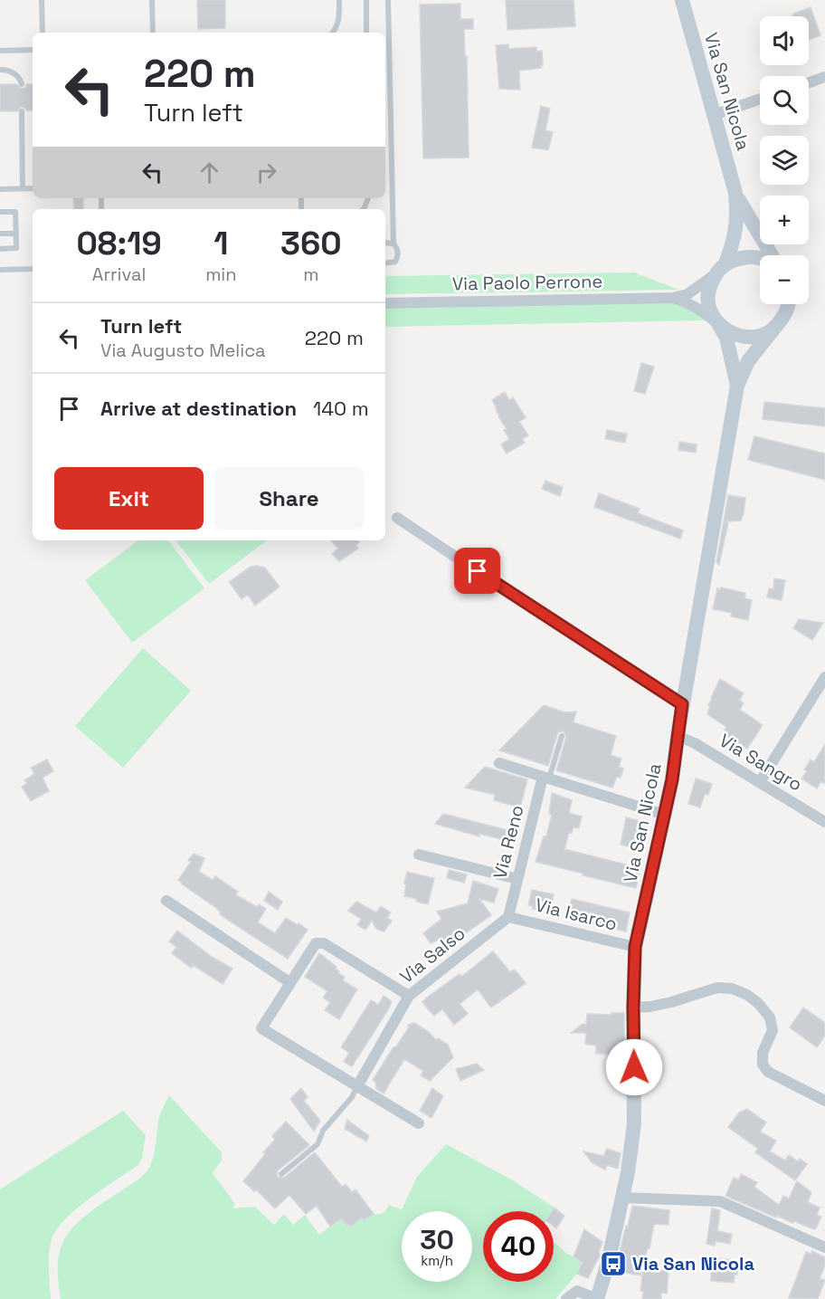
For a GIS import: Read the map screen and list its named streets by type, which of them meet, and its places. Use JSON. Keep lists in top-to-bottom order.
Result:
{
  "streets": {
    "street": [
      "Via San Nicola",
      "Via Paolo Perrone",
      "Via Sangro",
      "Via Reno",
      "Via Isarco",
      "Via Salso"
    ]
  },
  "crossings": [
    ["Via San Nicola", "Via Paolo Perrone"],
    ["Via San Nicola", "Via Sangro"],
    ["Via San Nicola", "Via Isarco"],
    ["Via Reno", "Via Isarco"],
    ["Via Reno", "Via Salso"],
    ["Via Isarco", "Via Salso"]
  ],
  "places": {
    "bus stop": ["Via San Nicola"]
  },
  "page": {
    "map_buttons": ["+", "−"],
    "turn": ["220 m", "Turn left"],
    "eta": [
      "08:19",
      "Arrival",
      "1",
      "min",
      "360",
      "m"
    ],
    "list": [
      {
        "name": "Turn left",
        "note": "Via Augusto Melica",
        "value": "220 m"
      },
      {
        "name": "Arrive at destination",
        "value": "140 m"
      }
    ],
    "buttons": ["Exit", "Share"],
    "speed": "30 km/h",
    "limit": "40"
  }
}
